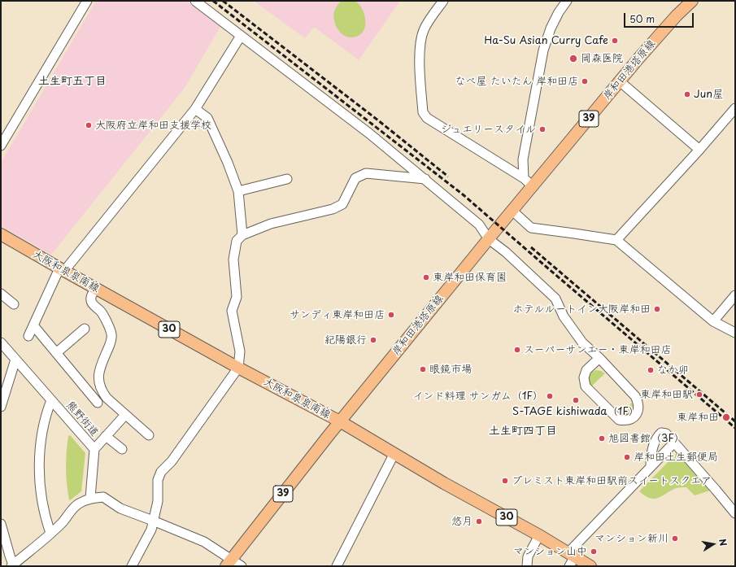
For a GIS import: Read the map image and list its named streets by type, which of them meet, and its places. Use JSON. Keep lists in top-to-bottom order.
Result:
{
  "streets": {
    "main road": [
      "岸和田港塔原線",
      "39",
      "大阪和泉泉南線",
      "30"
    ],
    "street": ["熊野街道"]
  },
  "crossings": [
    ["岸和田港塔原線", "大阪和泉泉南線"]
  ],
  "districts": ["土生町五丁目", "土生町四丁目"],
  "places": [
    "Ha-Su Asian Curry Cafe",
    "岡森医院",
    "なべ屋 たいたん 岸和田店",
    "Jun屋",
    "大阪府立岸和田支援学校",
    "ジュエリースタイル",
    "東岸和田保育園",
    "ホテルルートイン大阪岸和田",
    "サンディ東岸和田店",
    "紀陽銀行",
    "スーパーサンエー・東岸和田店",
    "眼鏡市場",
    "なか卯",
    "東岸和田駅",
    "インド料理 サンガム（1F）",
    "S-TAGE kishiwada（1F）",
    "東岸和田",
    "旭図書館（3F）",
    "岸和田土生郵便局",
    "プレミスト東岸和田駅前スイートスクエア",
    "悠月",
    "マンション新川",
    "マンション山中"
  ],
  "scale_bar": "50 m",
  "north": "right"
}
